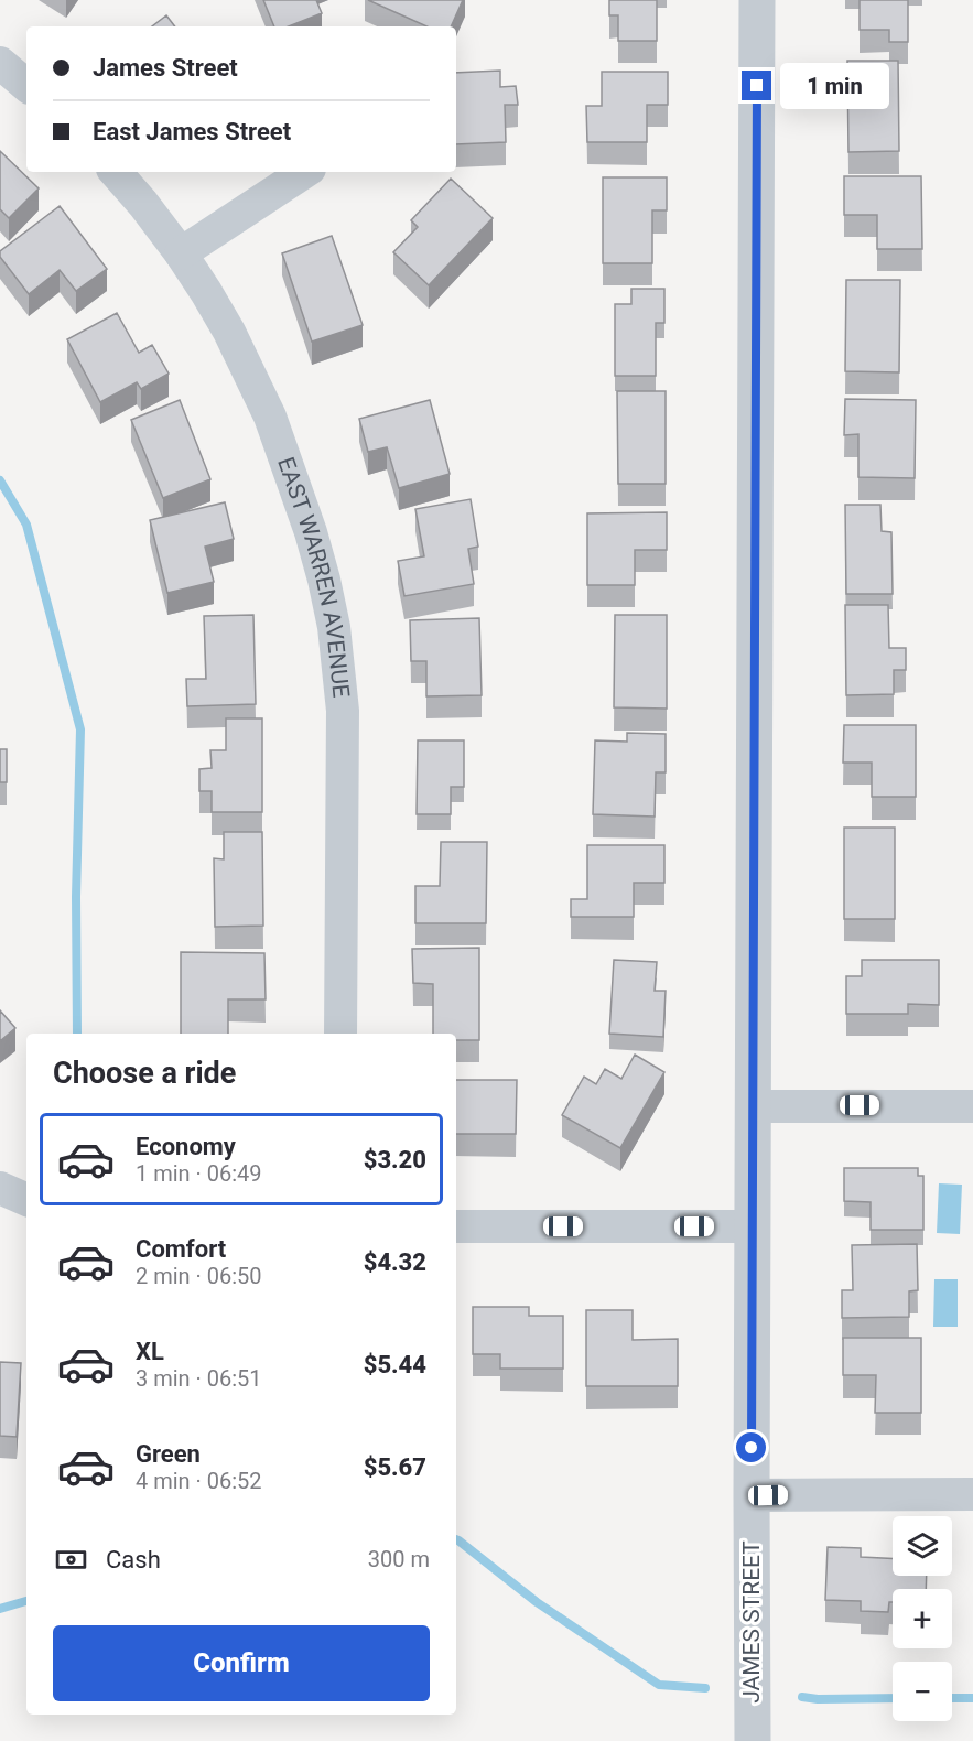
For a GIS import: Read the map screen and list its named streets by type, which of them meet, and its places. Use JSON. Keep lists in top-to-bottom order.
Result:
{
  "streets": {
    "street": ["EAST WARREN AVENUE", "JAMES STREET"]
  },
  "page": {
    "banner": ["James Street", "East James Street"],
    "bubble": "1 min",
    "heading": "Choose a ride",
    "list": [
      {
        "name": "Economy",
        "note": "1 min · 06:49",
        "value": "$3.20"
      },
      {
        "name": "Comfort",
        "note": "2 min · 06:50",
        "value": "$4.32"
      },
      {
        "name": "XL",
        "note": "3 min · 06:51",
        "value": "$5.44"
      },
      {
        "name": "Green",
        "note": "4 min · 06:52",
        "value": "$5.67"
      }
    ],
    "map_buttons": ["+", "−"],
    "pay": ["Cash", "300 m"],
    "buttons": "Confirm"
  }
}
